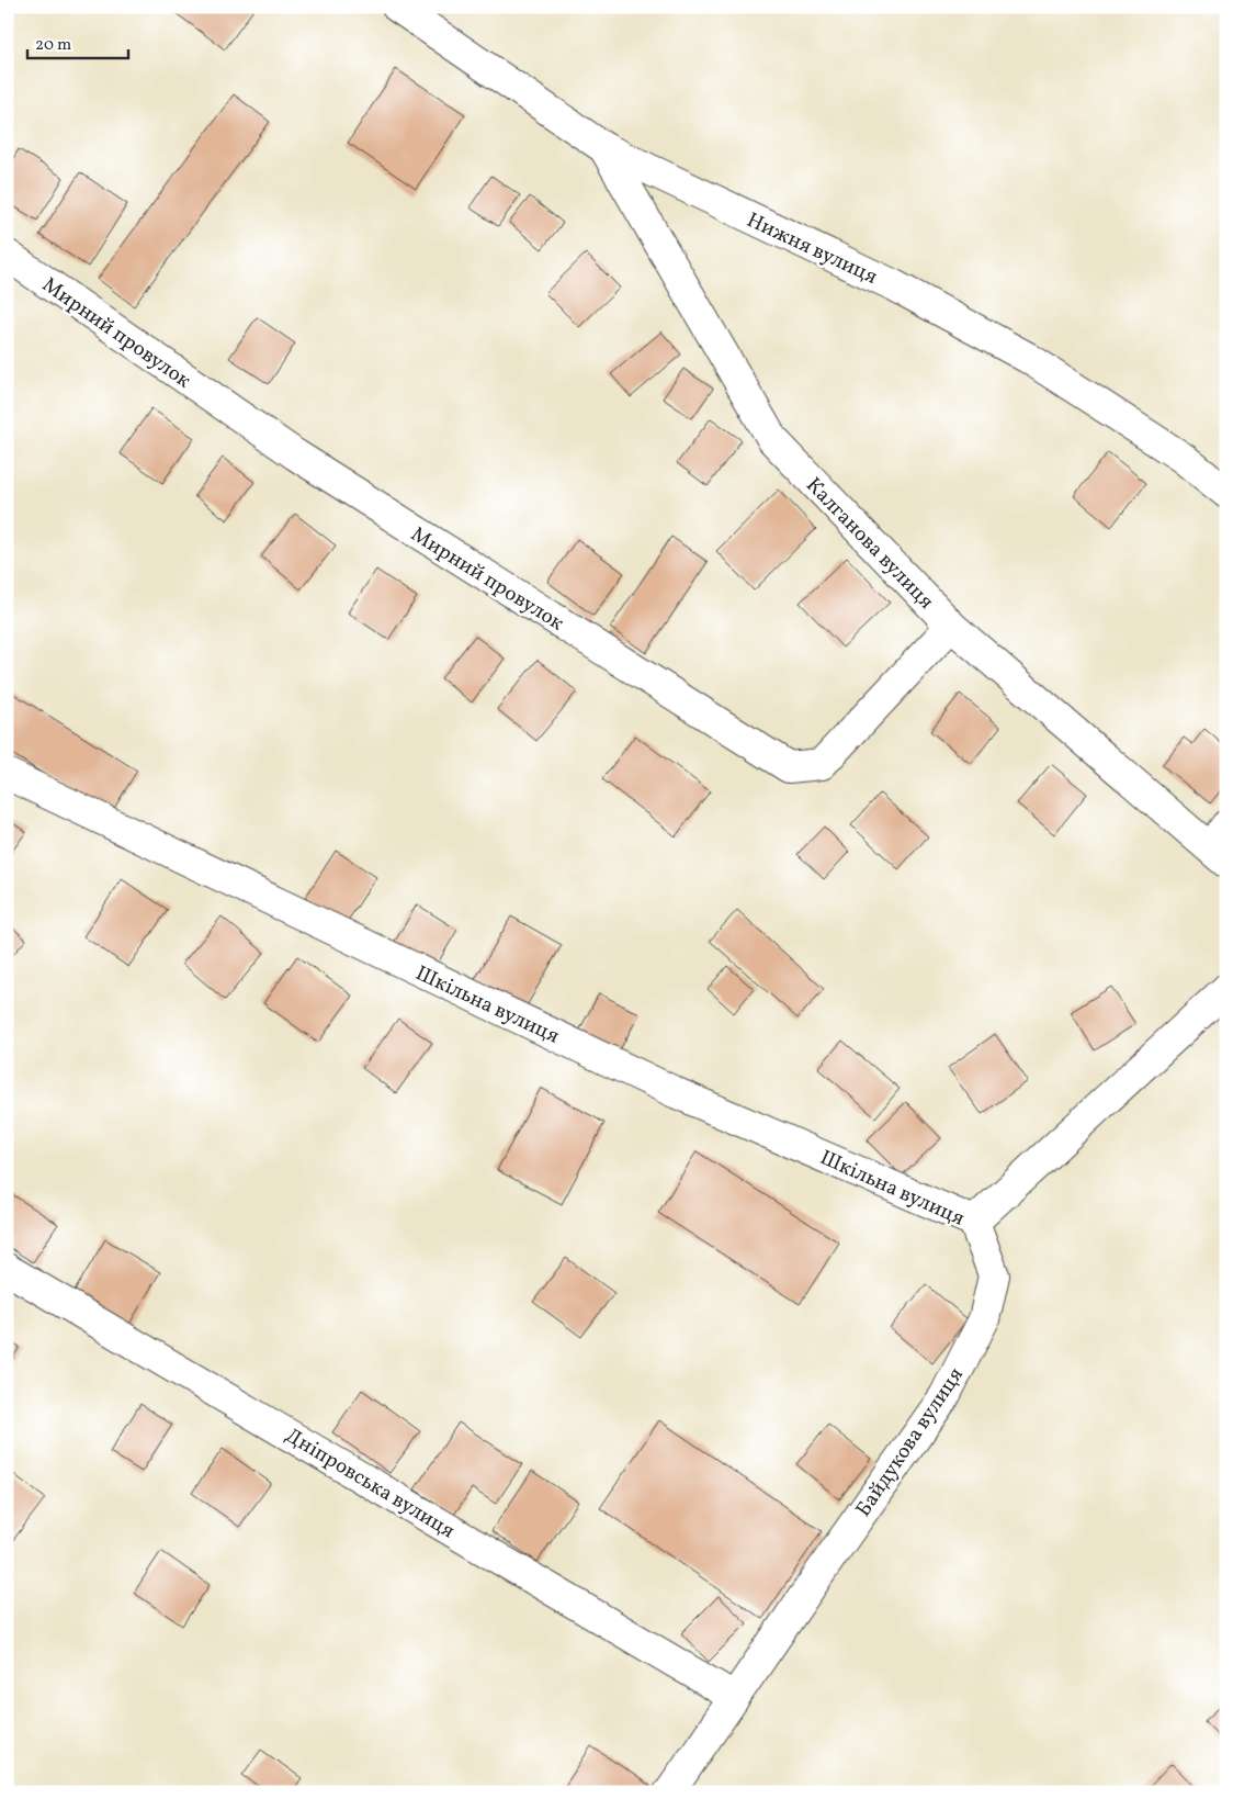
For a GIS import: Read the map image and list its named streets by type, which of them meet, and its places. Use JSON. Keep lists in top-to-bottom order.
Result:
{
  "streets": {
    "street": [
      "Нижня вулиця",
      "Мирний провулок",
      "Калганова вулиця",
      "Шкільна вулиця",
      "Байдукова вулиця",
      "Дніпровська вулиця"
    ]
  },
  "crossings": [
    ["Нижня вулиця", "Калганова вулиця"],
    ["Мирний провулок", "Калганова вулиця"],
    ["Шкільна вулиця", "Байдукова вулиця"],
    ["Байдукова вулиця", "Дніпровська вулиця"]
  ],
  "scale_bar": "20 m"
}
